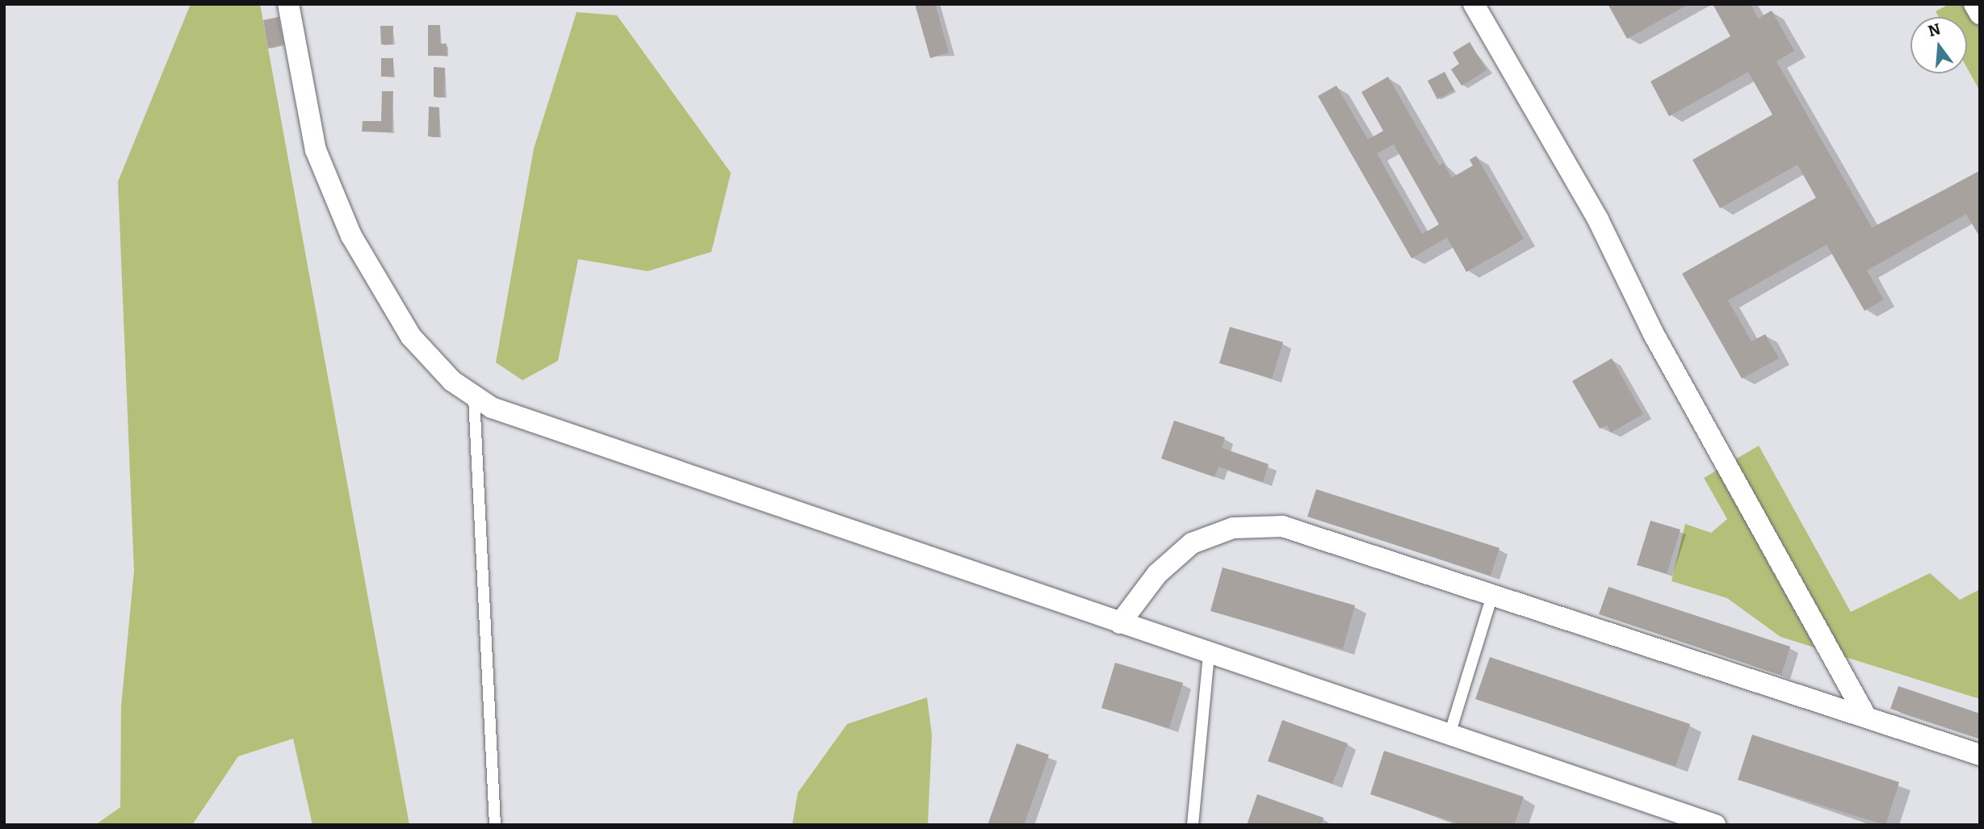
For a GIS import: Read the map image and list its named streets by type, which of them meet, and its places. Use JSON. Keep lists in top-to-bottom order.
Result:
{
  "north": "top"
}
